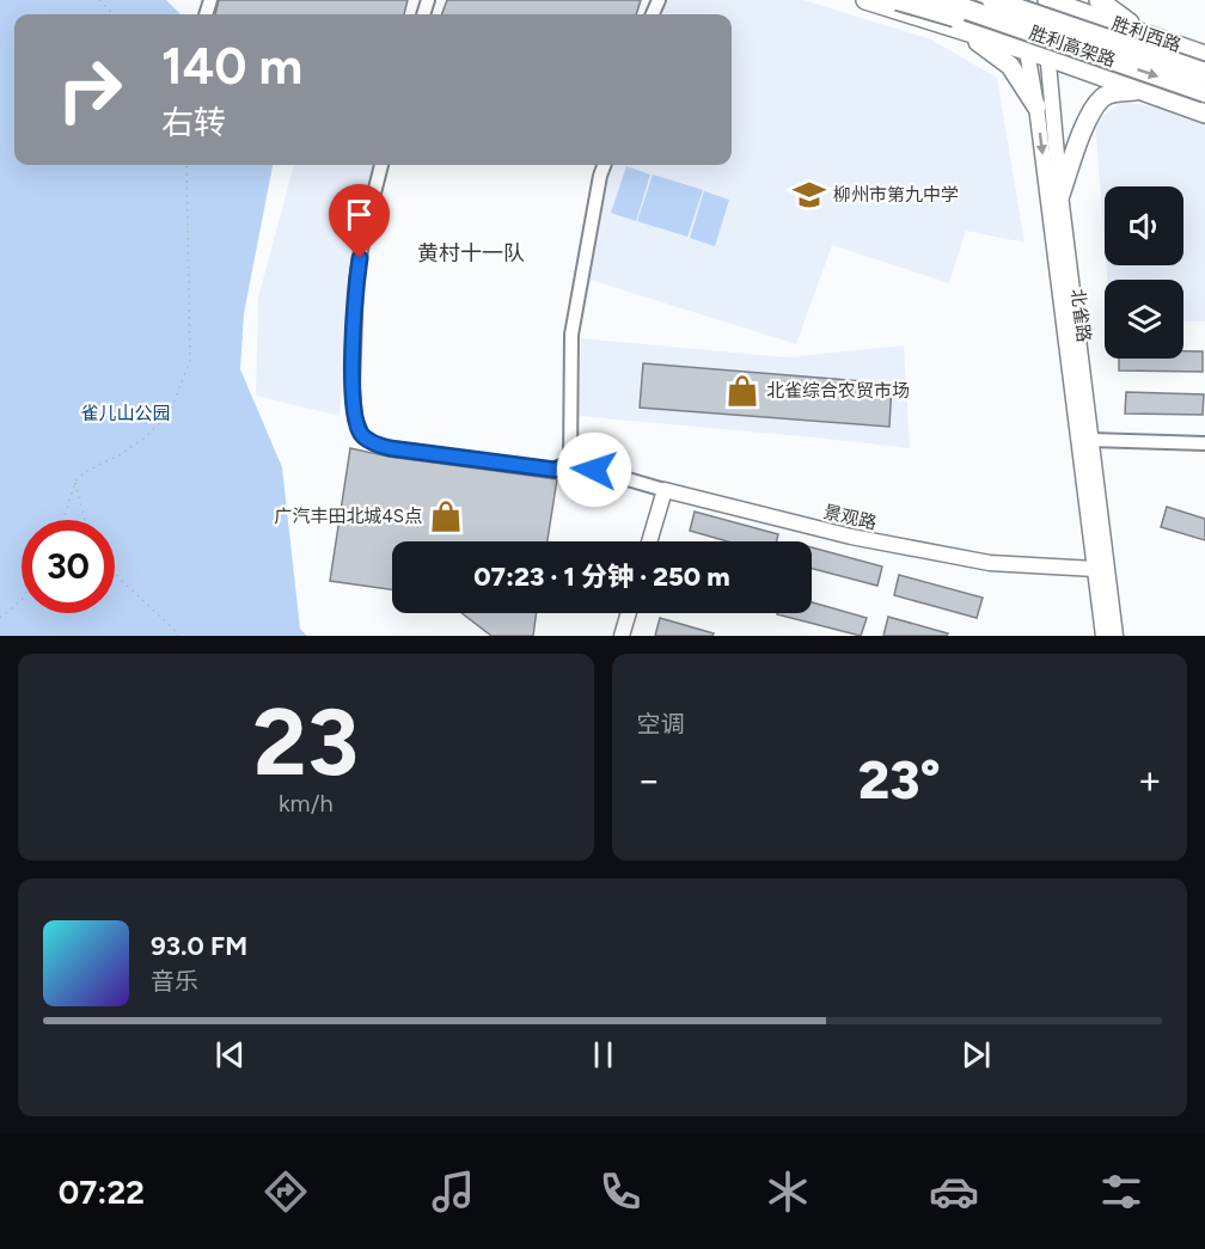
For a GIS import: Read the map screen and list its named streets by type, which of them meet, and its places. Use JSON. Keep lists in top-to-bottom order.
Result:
{
  "streets": {
    "main road": ["胜利西路", "胜利高架路"],
    "street": ["北雀路", "景观路"]
  },
  "crossings": [
    ["胜利高架路", "北雀路"],
    ["北雀路", "景观路"]
  ],
  "districts": ["黄村十一队"],
  "parks": ["雀儿山公园"],
  "places": {
    "school or university": ["柳州市第九中学"],
    "shop": ["北雀综合农贸市场", "广汽丰田北城4S点"]
  },
  "page": {
    "turn": ["140 m", "右转"],
    "limit": "30",
    "trip": "07:23 · 1 分钟 · 250 m",
    "tile": [
      ["23", "km/h"],
      "空调"
    ],
    "heat": ["−", "23°", "+"],
    "song": ["93.0 FM", "音乐"],
    "tabs": "07:22"
  }
}
